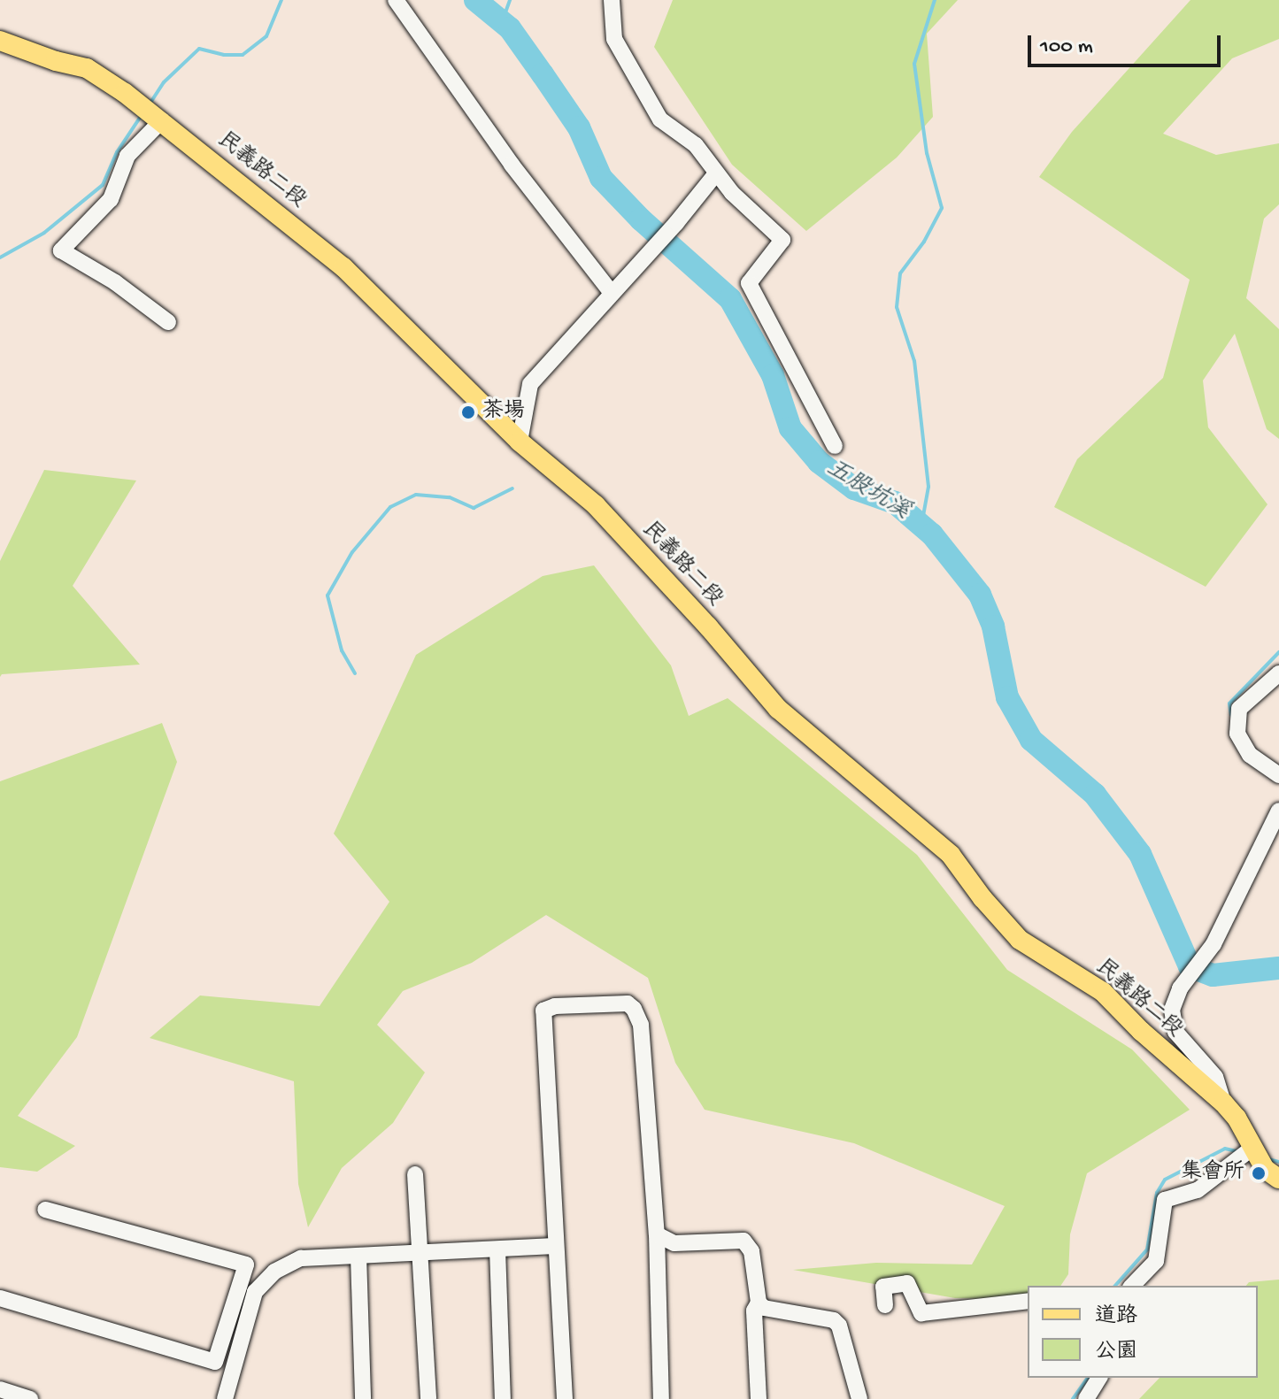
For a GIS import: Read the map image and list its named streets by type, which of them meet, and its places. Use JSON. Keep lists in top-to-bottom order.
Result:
{
  "streets": {
    "main road": ["民義路二段"]
  },
  "water": ["五股坑溪"],
  "places": ["茶場", "集會所"],
  "legend": ["道路", "公園"],
  "scale_bar": "100 m"
}
